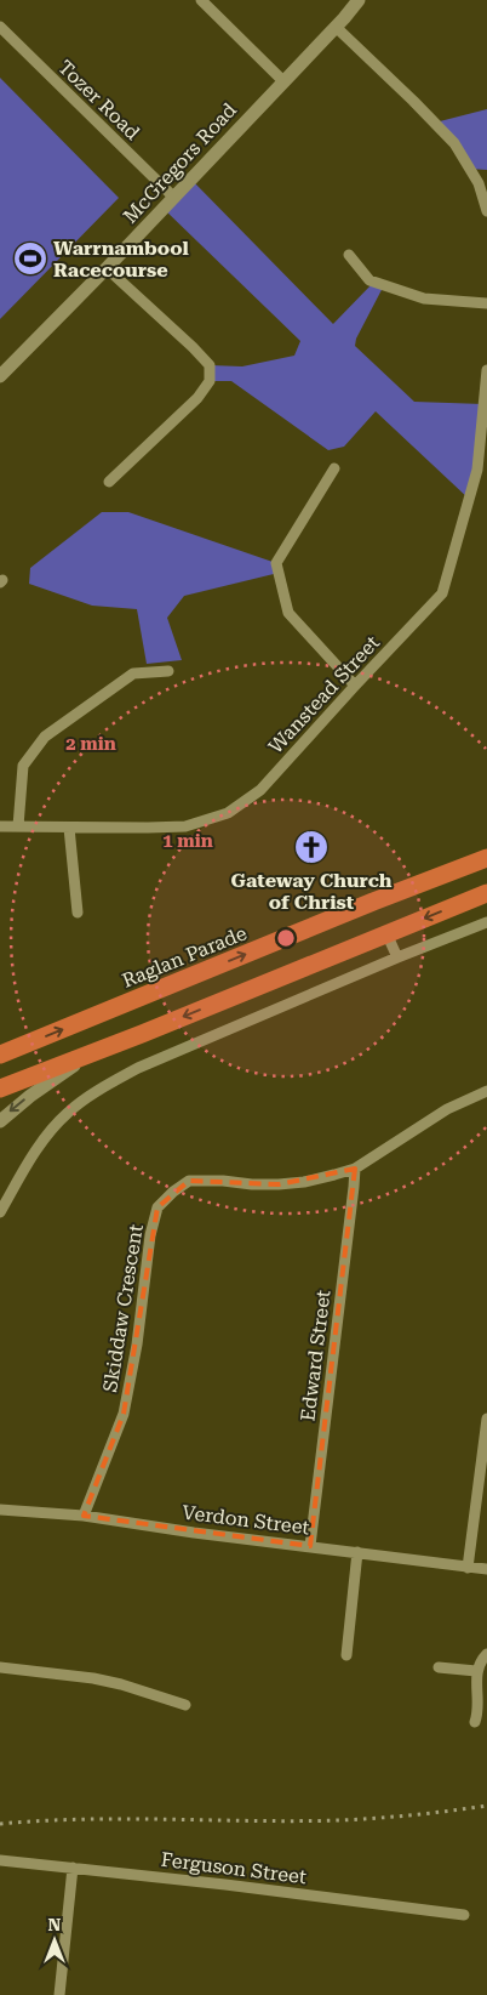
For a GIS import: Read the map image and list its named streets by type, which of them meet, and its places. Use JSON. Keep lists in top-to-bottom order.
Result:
{
  "streets": {
    "highway": ["Raglan Parade"],
    "street": [
      "Tozer Road",
      "McGregors Road",
      "Wanstead Street",
      "Skiddaw Crescent",
      "Edward Street",
      "Verdon Street",
      "Ferguson Street"
    ]
  },
  "crossings": [
    ["Tozer Road", "McGregors Road"],
    ["Skiddaw Crescent", "Edward Street"],
    ["Skiddaw Crescent", "Verdon Street"],
    ["Edward Street", "Verdon Street"]
  ],
  "places": {
    "sports": ["Warrnambool Racecourse"],
    "church": ["Gateway Church of Christ"]
  },
  "north": "top",
  "rings": ["2 min", "1 min"]
}
